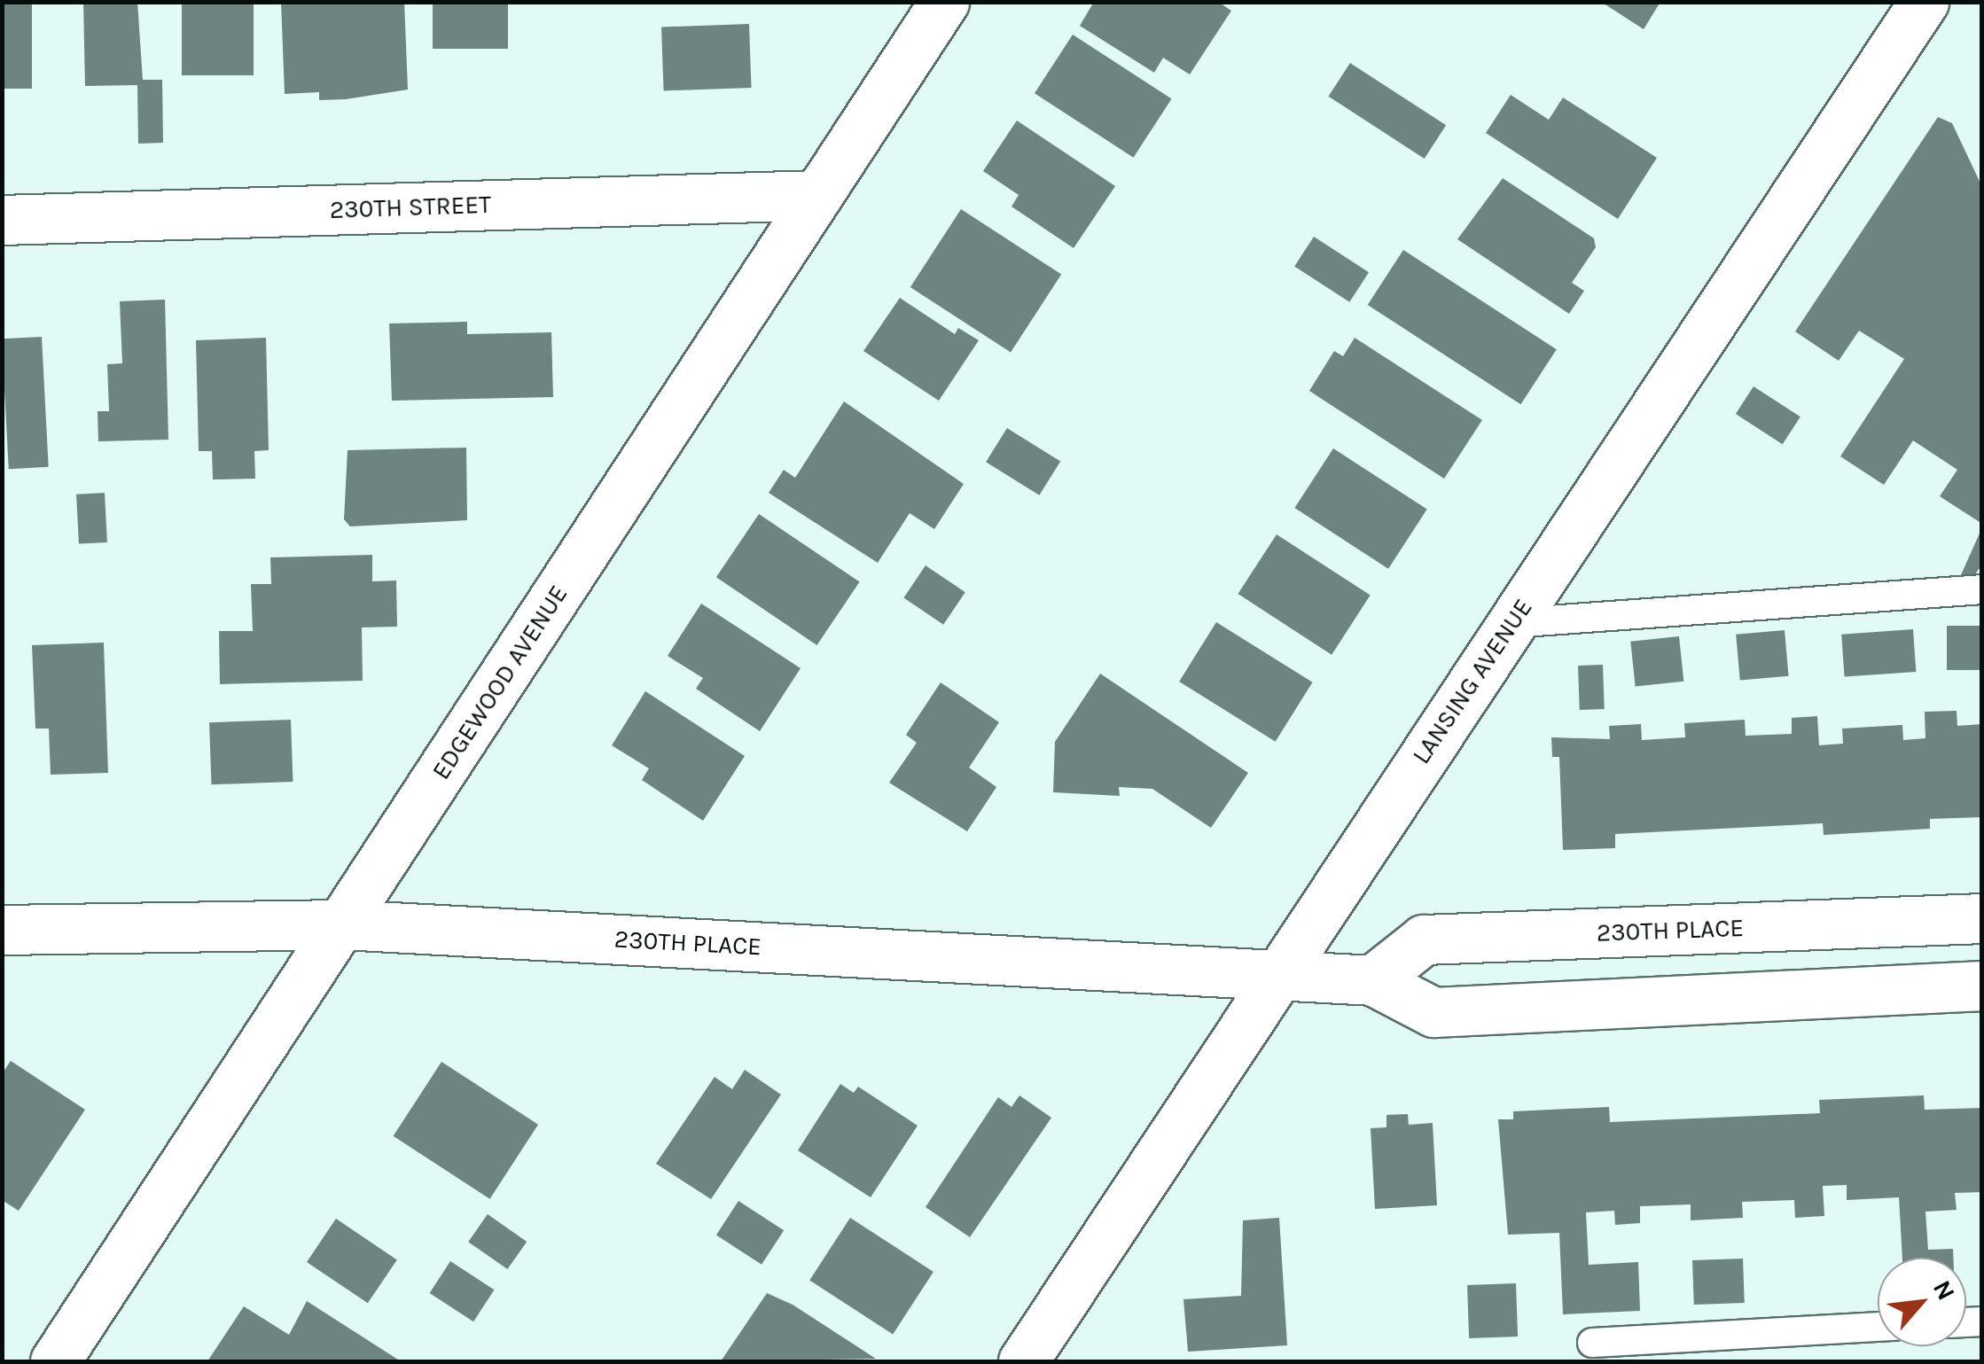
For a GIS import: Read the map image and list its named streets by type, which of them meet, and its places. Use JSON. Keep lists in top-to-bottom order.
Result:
{
  "streets": {
    "street": [
      "230TH STREET",
      "LANSING AVENUE",
      "EDGEWOOD AVENUE",
      "230TH PLACE"
    ]
  },
  "crossings": [
    ["230TH STREET", "EDGEWOOD AVENUE"],
    ["LANSING AVENUE", "230TH PLACE"],
    ["EDGEWOOD AVENUE", "230TH PLACE"]
  ],
  "north": "top right"
}
